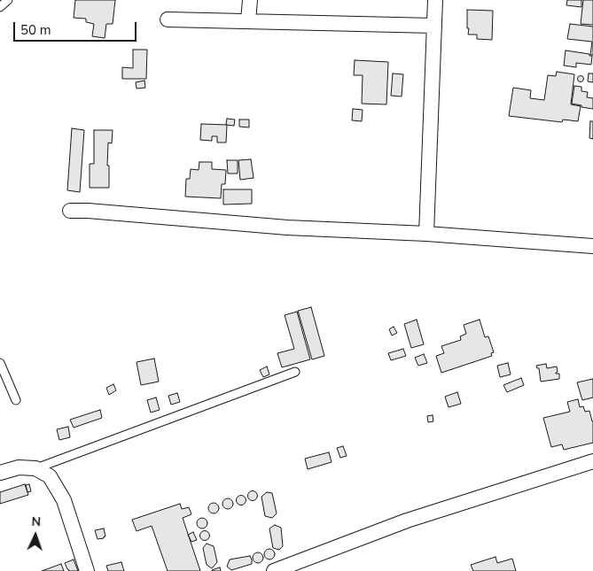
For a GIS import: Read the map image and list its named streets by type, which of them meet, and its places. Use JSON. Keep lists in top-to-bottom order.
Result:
{
  "scale_bar": "50 m",
  "north": "top"
}
